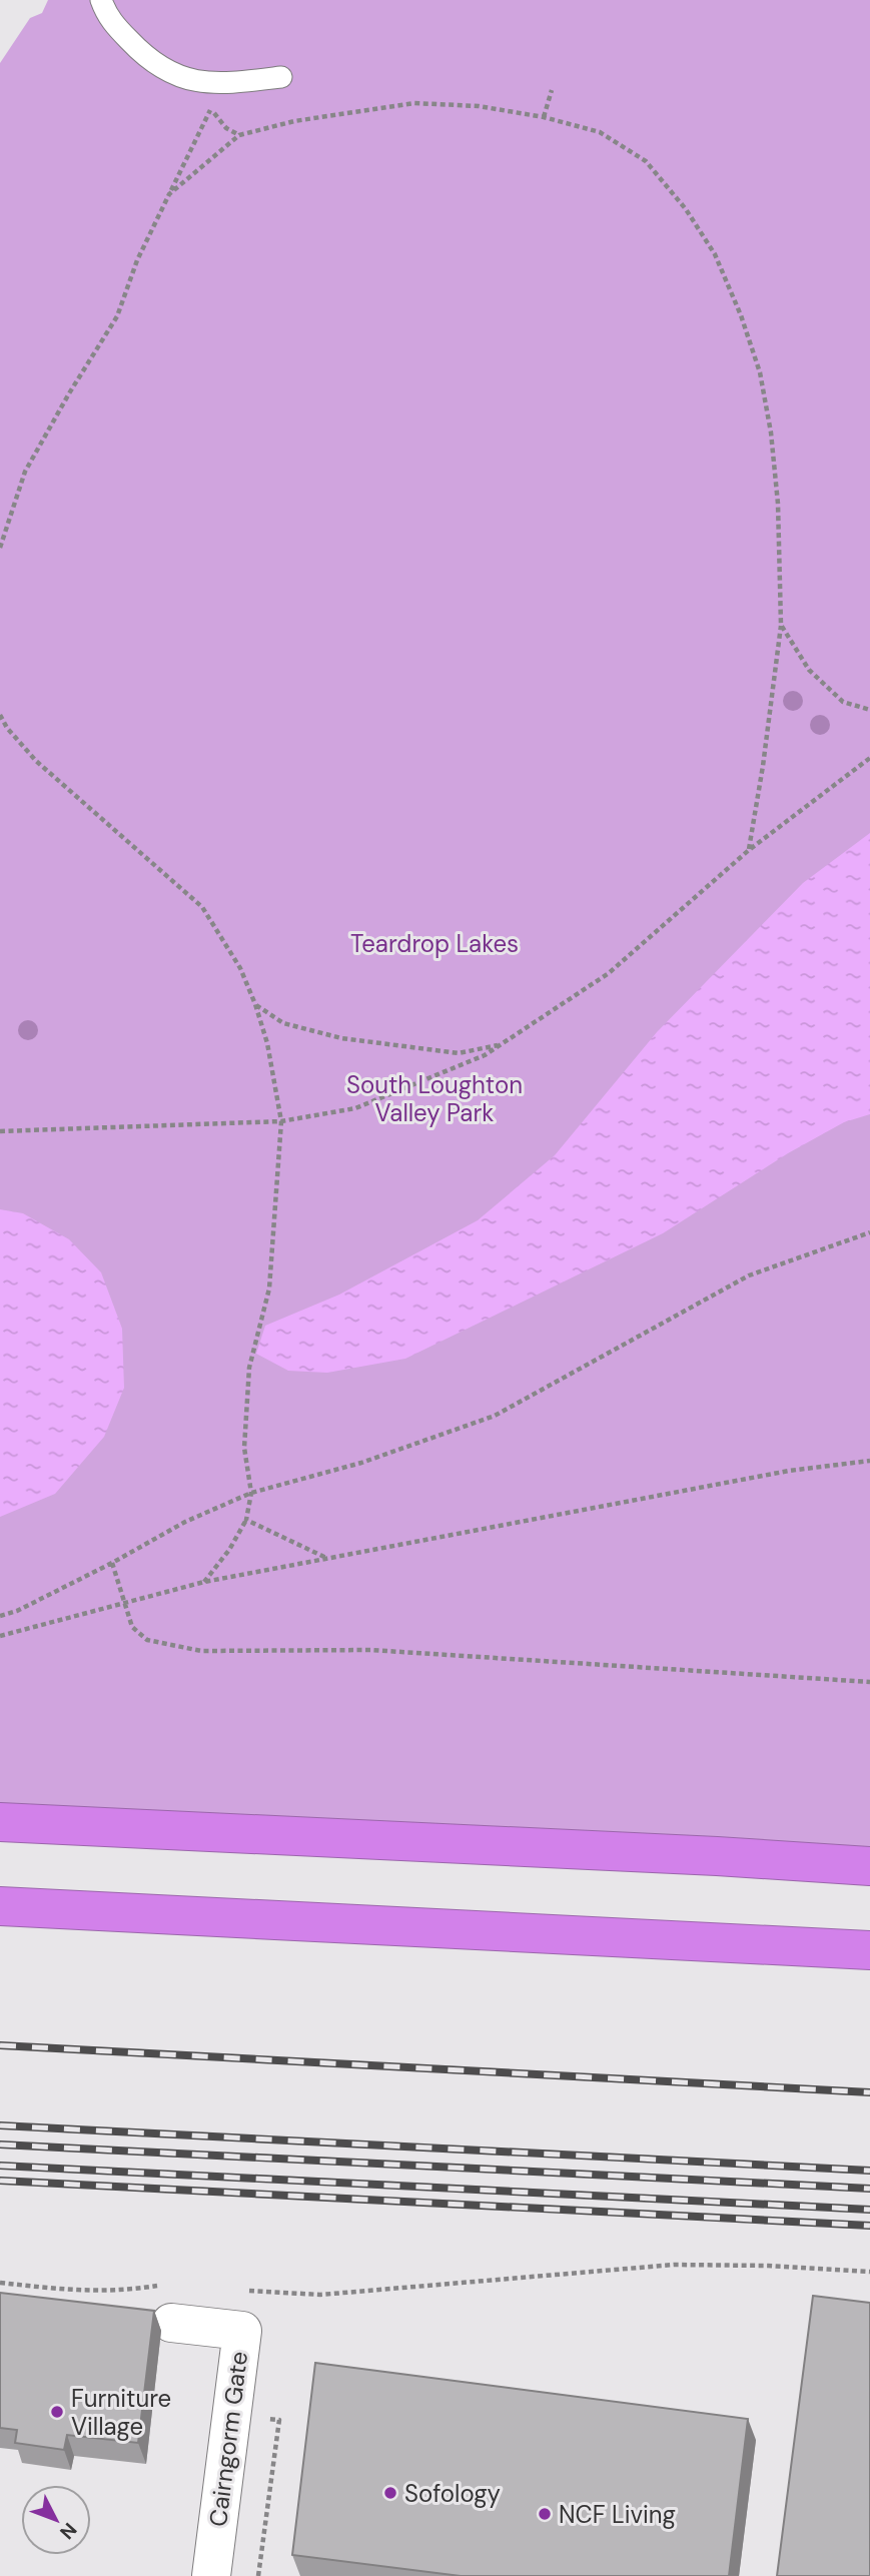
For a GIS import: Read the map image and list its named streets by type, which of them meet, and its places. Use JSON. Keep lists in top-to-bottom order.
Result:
{
  "streets": {
    "street": ["Cairngorm Gate"]
  },
  "parks": ["Teardrop Lakes", "South Loughton Valley Park"],
  "places": ["Furniture Village", "Sofology", "NCF Living"],
  "north": "bottom right"
}
